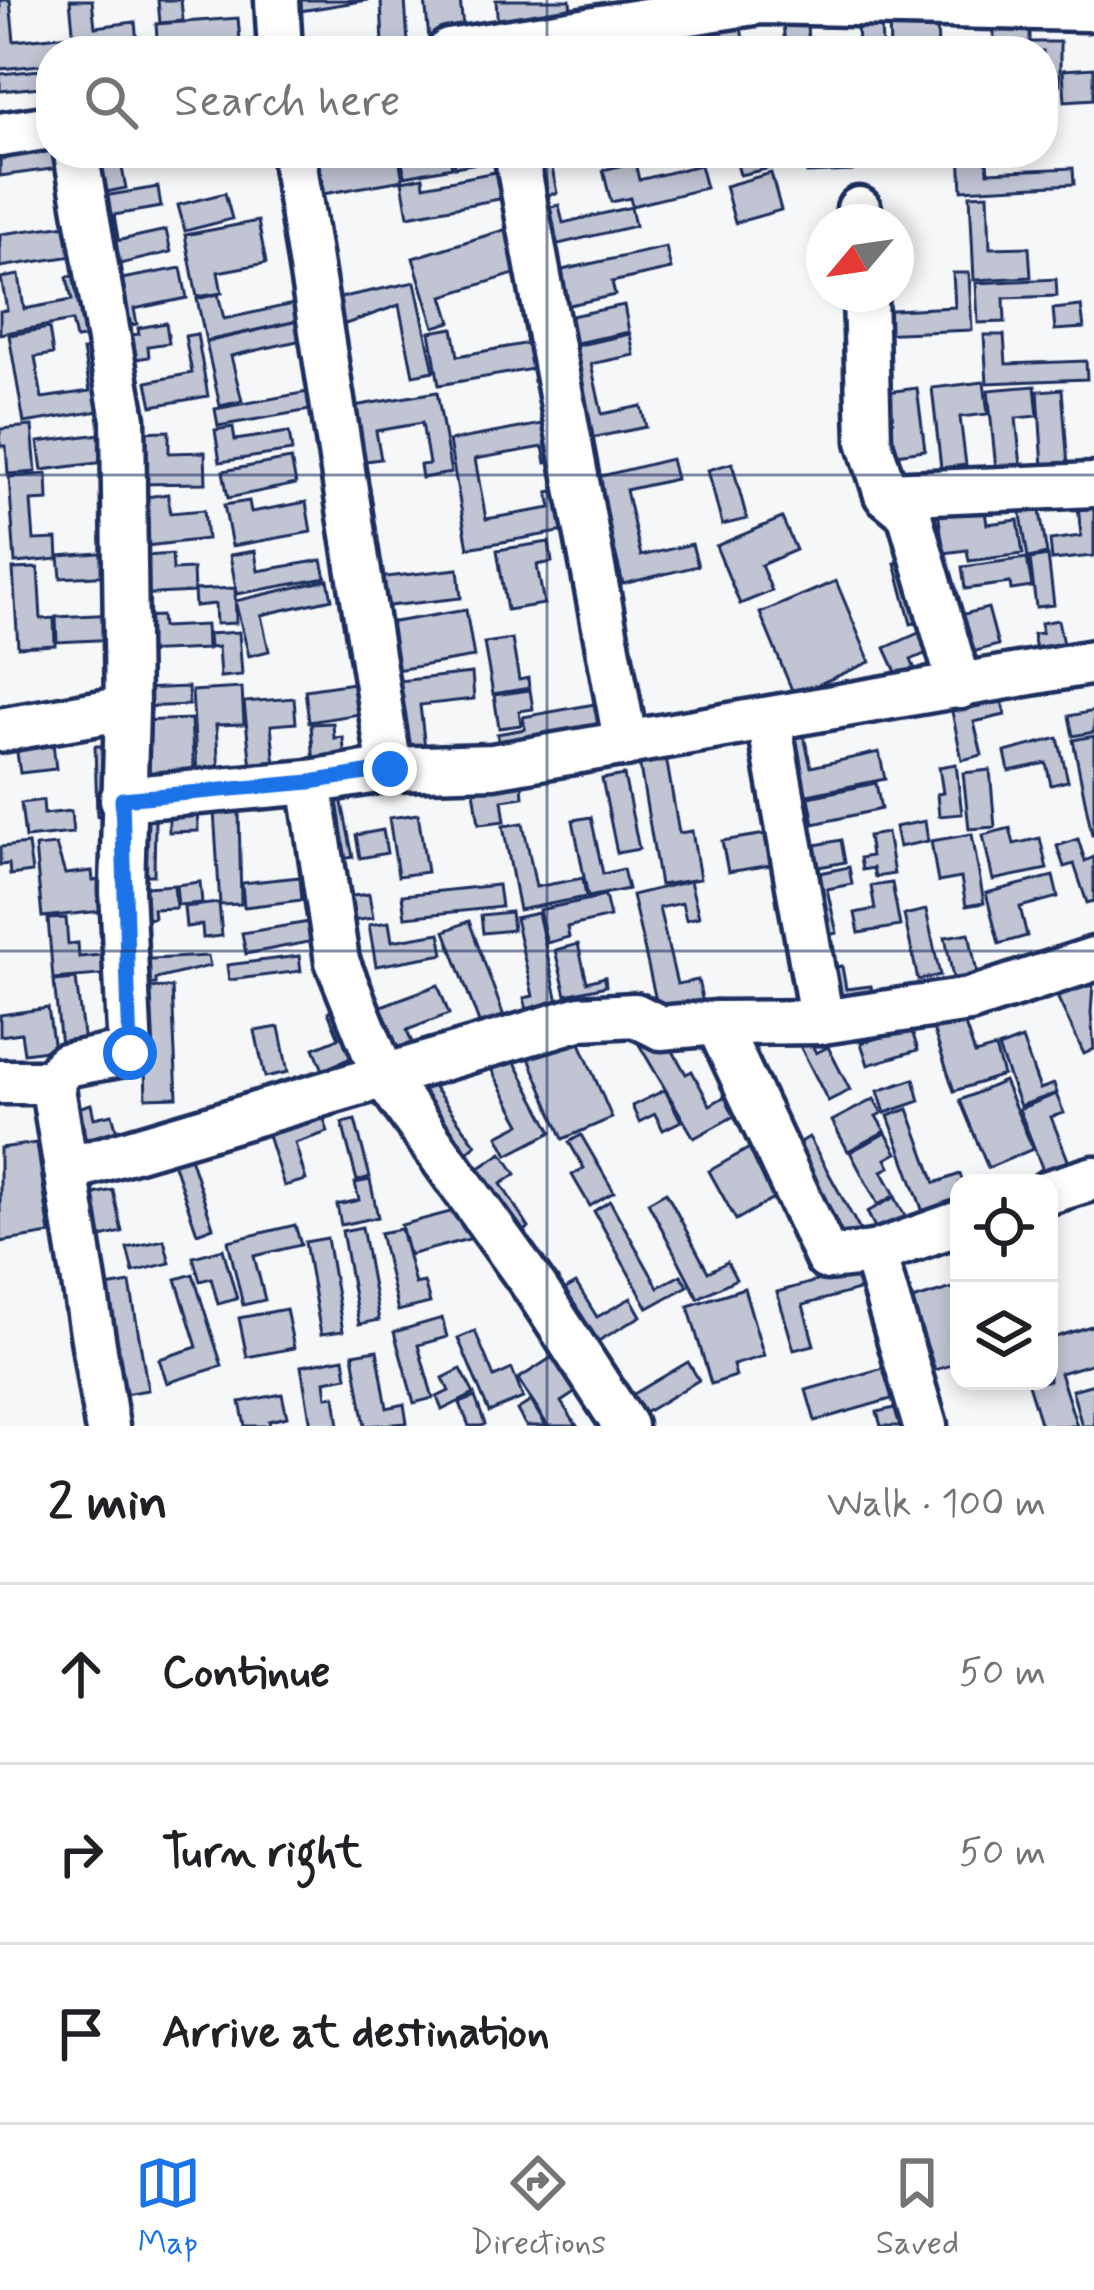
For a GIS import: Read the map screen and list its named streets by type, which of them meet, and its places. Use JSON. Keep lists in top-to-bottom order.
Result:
{
  "north": "bottom left",
  "page": {
    "search": "Search here",
    "heading": ["2 min", "Walk · 100 m"],
    "list": [
      ["Continue", "50 m"],
      ["Turn right", "50 m"],
      "Arrive at destination"
    ],
    "nav": ["Map", "Directions", "Saved"]
  }
}
